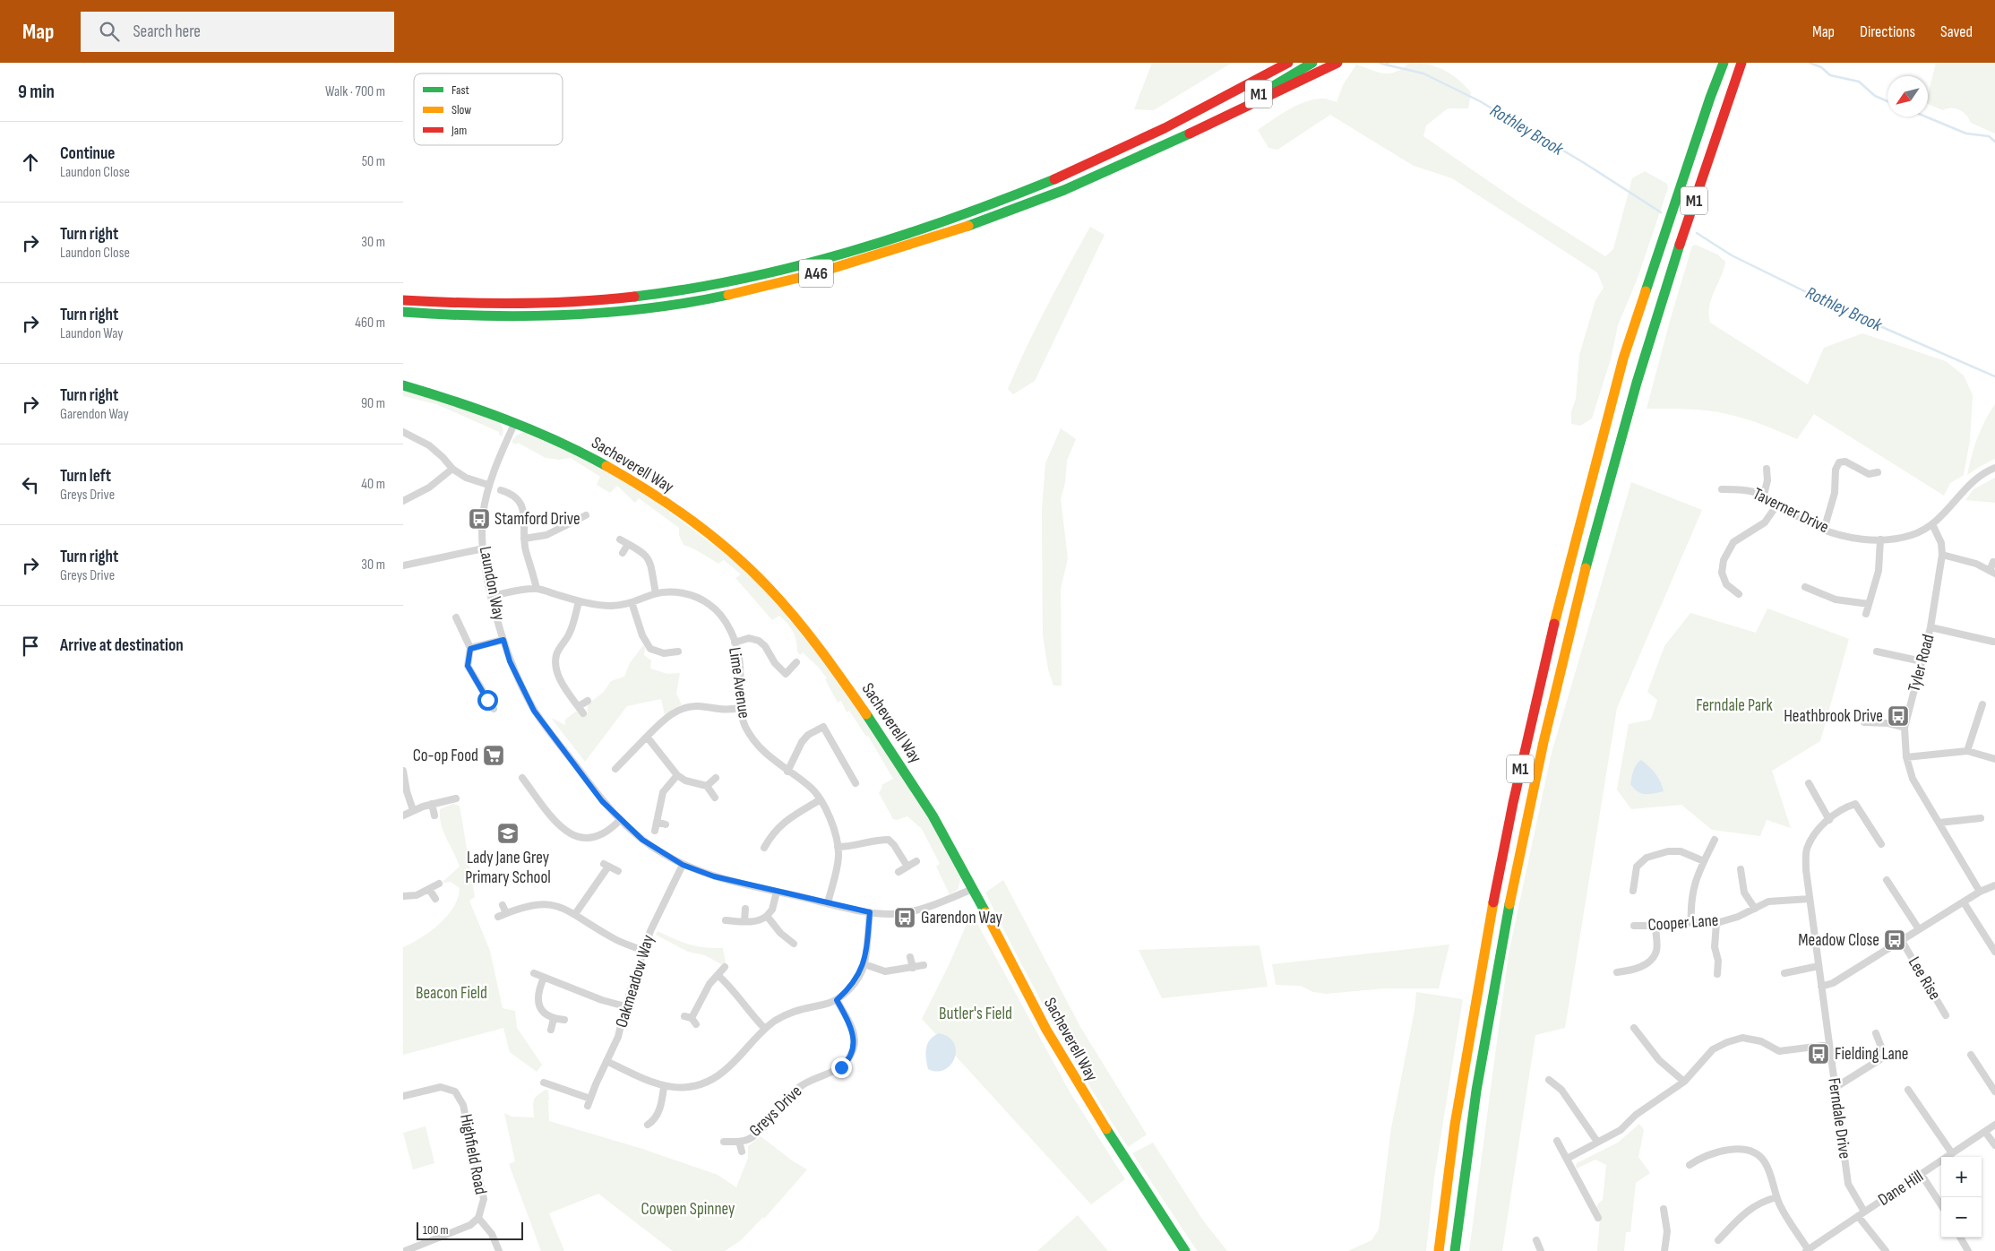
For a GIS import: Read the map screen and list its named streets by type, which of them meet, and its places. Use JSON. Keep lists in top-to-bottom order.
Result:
{
  "streets": {
    "main road": ["M1", "A46", "Sacheverell Way"],
    "street": [
      "Taverner Drive",
      "Laundon Way",
      "Tyler Road",
      "Lime Avenue",
      "Cooper Lane",
      "Lee Rise",
      "Oakmeadow Way",
      "Greys Drive",
      "Ferndale Drive",
      "Highfield Road",
      "Dane Hill"
    ]
  },
  "crossings": [
    ["M1", "A46"],
    ["Sacheverell Way", "Laundon Way"],
    ["Taverner Drive", "Tyler Road"],
    ["Laundon Way", "Lime Avenue"],
    ["Laundon Way", "Oakmeadow Way"],
    ["Cooper Lane", "Ferndale Drive"],
    ["Ferndale Drive", "Dane Hill"]
  ],
  "water": ["Rothley Brook"],
  "parks": [
    "Ferndale Park",
    "Beacon Field",
    "Butler's Field",
    "Cowpen Spinney"
  ],
  "places": {
    "bus stop": [
      "Stamford Drive",
      "Heathbrook Drive",
      "Garendon Way",
      "Meadow Close",
      "Fielding Lane"
    ],
    "supermarket": ["Co-op Food"],
    "school or university": ["Lady Jane Grey Primary School"]
  },
  "legend": ["Fast", "Slow", "Jam"],
  "scale_bar": "100 m",
  "north": "bottom left",
  "page": {
    "header": "Map",
    "search": "Search here",
    "nav": ["Map", "Directions", "Saved"],
    "heading": ["9 min", "Walk · 700 m"],
    "list": [
      ["Continue", "Laundon Close", "50 m"],
      ["Turn right", "Laundon Close", "30 m"],
      ["Turn right", "Laundon Way", "460 m"],
      ["Turn right", "Garendon Way", "90 m"],
      ["Turn left", "Greys Drive", "40 m"],
      ["Turn right", "Greys Drive", "30 m"],
      "Arrive at destination"
    ],
    "map_buttons": ["+", "−"],
    "scale": "100 m"
  }
}
